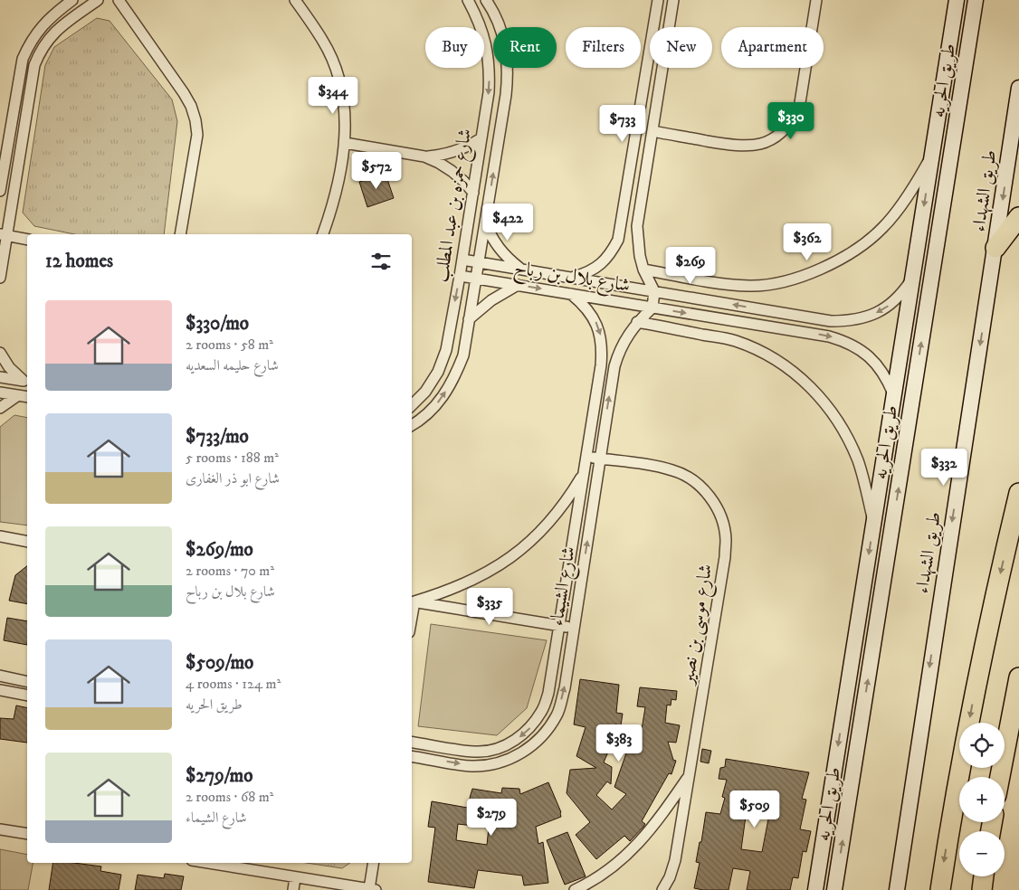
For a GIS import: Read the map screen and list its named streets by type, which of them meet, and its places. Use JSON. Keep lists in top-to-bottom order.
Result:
{
  "streets": {
    "street": [
      "طريق الحريه",
      "طريق الشهداء",
      "شارع حمزه بن عبد المطلب",
      "شارع بلال بن رباح",
      "شارع الشيماء",
      "شارع موسى بن نصير"
    ]
  },
  "crossings": [
    ["طريق الحريه", "شارع بلال بن رباح"],
    ["شارع حمزه بن عبد المطلب", "شارع بلال بن رباح"],
    ["شارع بلال بن رباح", "شارع الشيماء"],
    ["شارع الشيماء", "شارع موسى بن نصير"]
  ],
  "one_way": ["طريق الشهداء"],
  "page": {
    "chip": [
      "Buy",
      "Rent",
      "Filters",
      "New",
      "Apartment"
    ],
    "price": [
      "$344",
      "$330",
      "$733",
      "$572",
      "$422",
      "$362",
      "$269",
      "$332",
      "$335",
      "$383",
      "$509",
      "$279"
    ],
    "heading": "12 homes",
    "list": [
      {
        "name": "$330/mo",
        "note": "2 rooms · 58 m² · شارع حليمه السعديه"
      },
      {
        "name": "$733/mo",
        "note": "5 rooms · 188 m² · شارع ابو ذر الغفارى"
      },
      {
        "name": "$269/mo",
        "note": "2 rooms · 70 m² · شارع بلال بن رباح"
      },
      {
        "name": "$509/mo",
        "note": "4 rooms · 124 m² · طريق الحريه"
      },
      {
        "name": "$279/mo",
        "note": "2 rooms · 68 m² · شارع الشيماء"
      }
    ],
    "map_buttons": ["+", "−"]
  }
}
